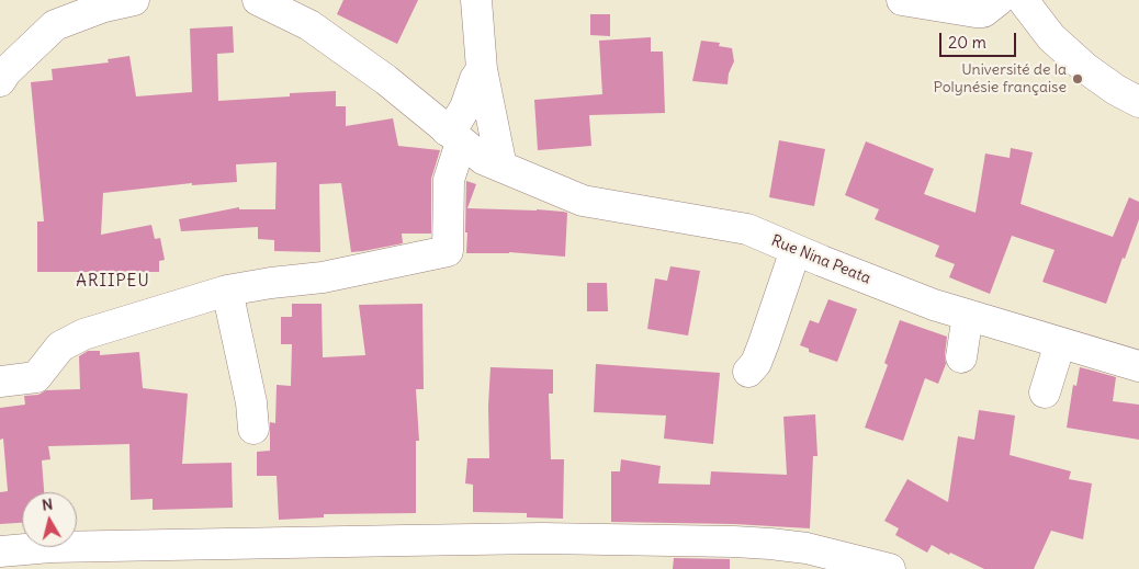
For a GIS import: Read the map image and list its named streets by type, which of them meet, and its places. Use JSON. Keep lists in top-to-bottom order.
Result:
{
  "streets": {
    "street": ["Rue Nina Peata"]
  },
  "districts": ["ARIIPEU"],
  "places": ["Université de la Polynésie française"],
  "scale_bar": "20 m",
  "north": "top"
}
